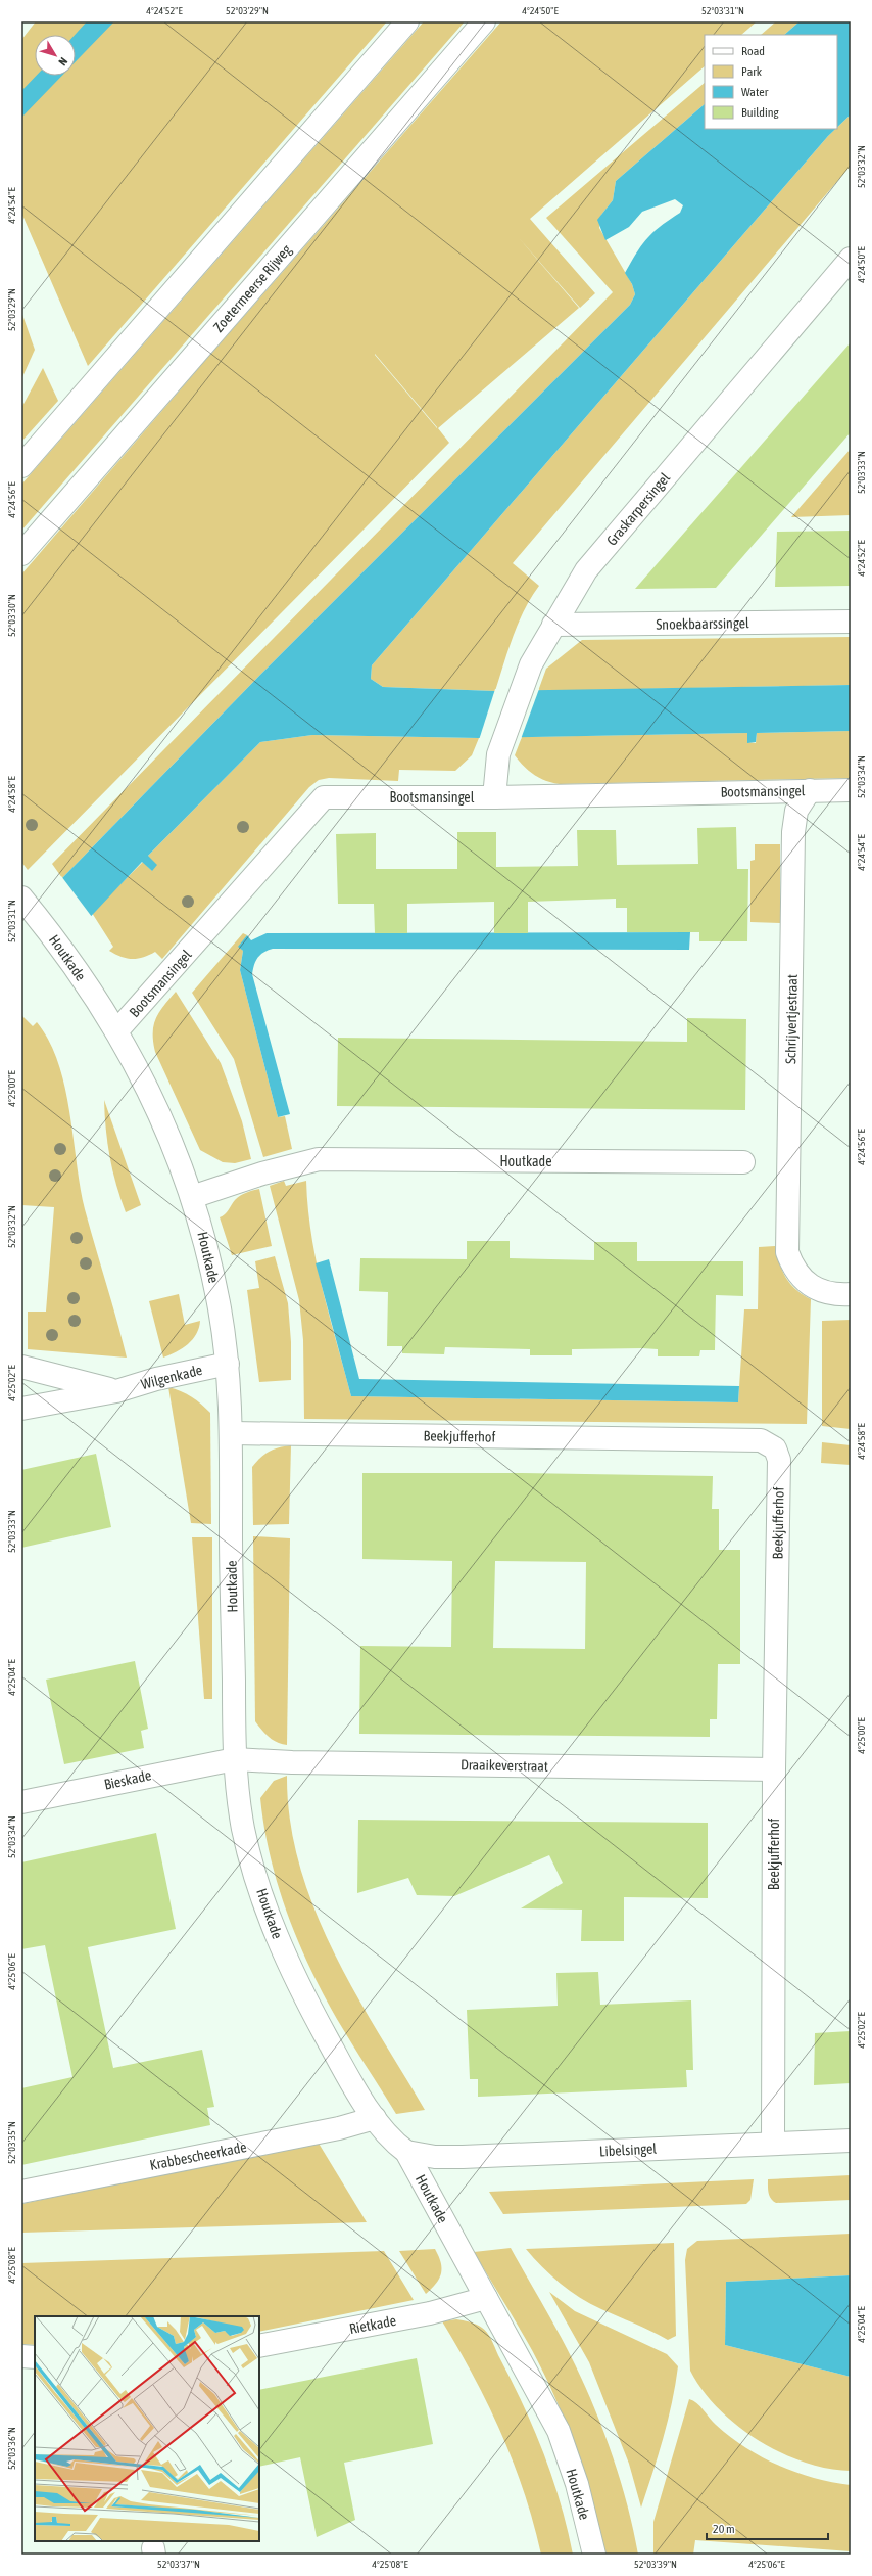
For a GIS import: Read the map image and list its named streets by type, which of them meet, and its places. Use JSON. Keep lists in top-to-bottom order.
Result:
{
  "streets": {
    "street": [
      "Zoetermeerse Rijweg",
      "Graskarpersingel",
      "Snoekbaarssingel",
      "Bootsmansingel",
      "Houtkade",
      "Schrijvertjestraat",
      "Wilgenkade",
      "Beekjufferhof",
      "Draaikeverstraat",
      "Bieskade",
      "Libelsingel",
      "Krabbescheerkade",
      "Rietkade"
    ]
  },
  "crossings": [
    ["Graskarpersingel", "Snoekbaarssingel"],
    ["Graskarpersingel", "Bootsmansingel"],
    ["Bootsmansingel", "Houtkade"],
    ["Bootsmansingel", "Schrijvertjestraat"],
    ["Houtkade", "Wilgenkade"],
    ["Houtkade", "Beekjufferhof"],
    ["Houtkade", "Draaikeverstraat"],
    ["Houtkade", "Bieskade"],
    ["Houtkade", "Libelsingel"],
    ["Houtkade", "Krabbescheerkade"],
    ["Houtkade", "Rietkade"],
    ["Beekjufferhof", "Draaikeverstraat"],
    ["Beekjufferhof", "Libelsingel"],
    ["Draaikeverstraat", "Bieskade"]
  ],
  "legend": [
    "Road",
    "Park",
    "Water",
    "Building"
  ],
  "scale_bar": "20 m",
  "north": "bottom right",
  "coordinates": [
    "4°24'52\"E",
    "52°03'29\"N",
    "4°24'50\"E",
    "52°03'31\"N",
    "52°03'32\"N",
    "4°24'54\"E",
    "52°03'33\"N",
    "4°24'56\"E",
    "52°03'30\"N",
    "52°03'34\"N",
    "4°24'58\"E",
    "4°25'00\"E",
    "4°25'02\"E",
    "4°25'04\"E",
    "4°25'06\"E",
    "52°03'35\"N",
    "4°25'08\"E",
    "52°03'36\"N",
    "52°03'37\"N",
    "52°03'39\"N"
  ]
}
